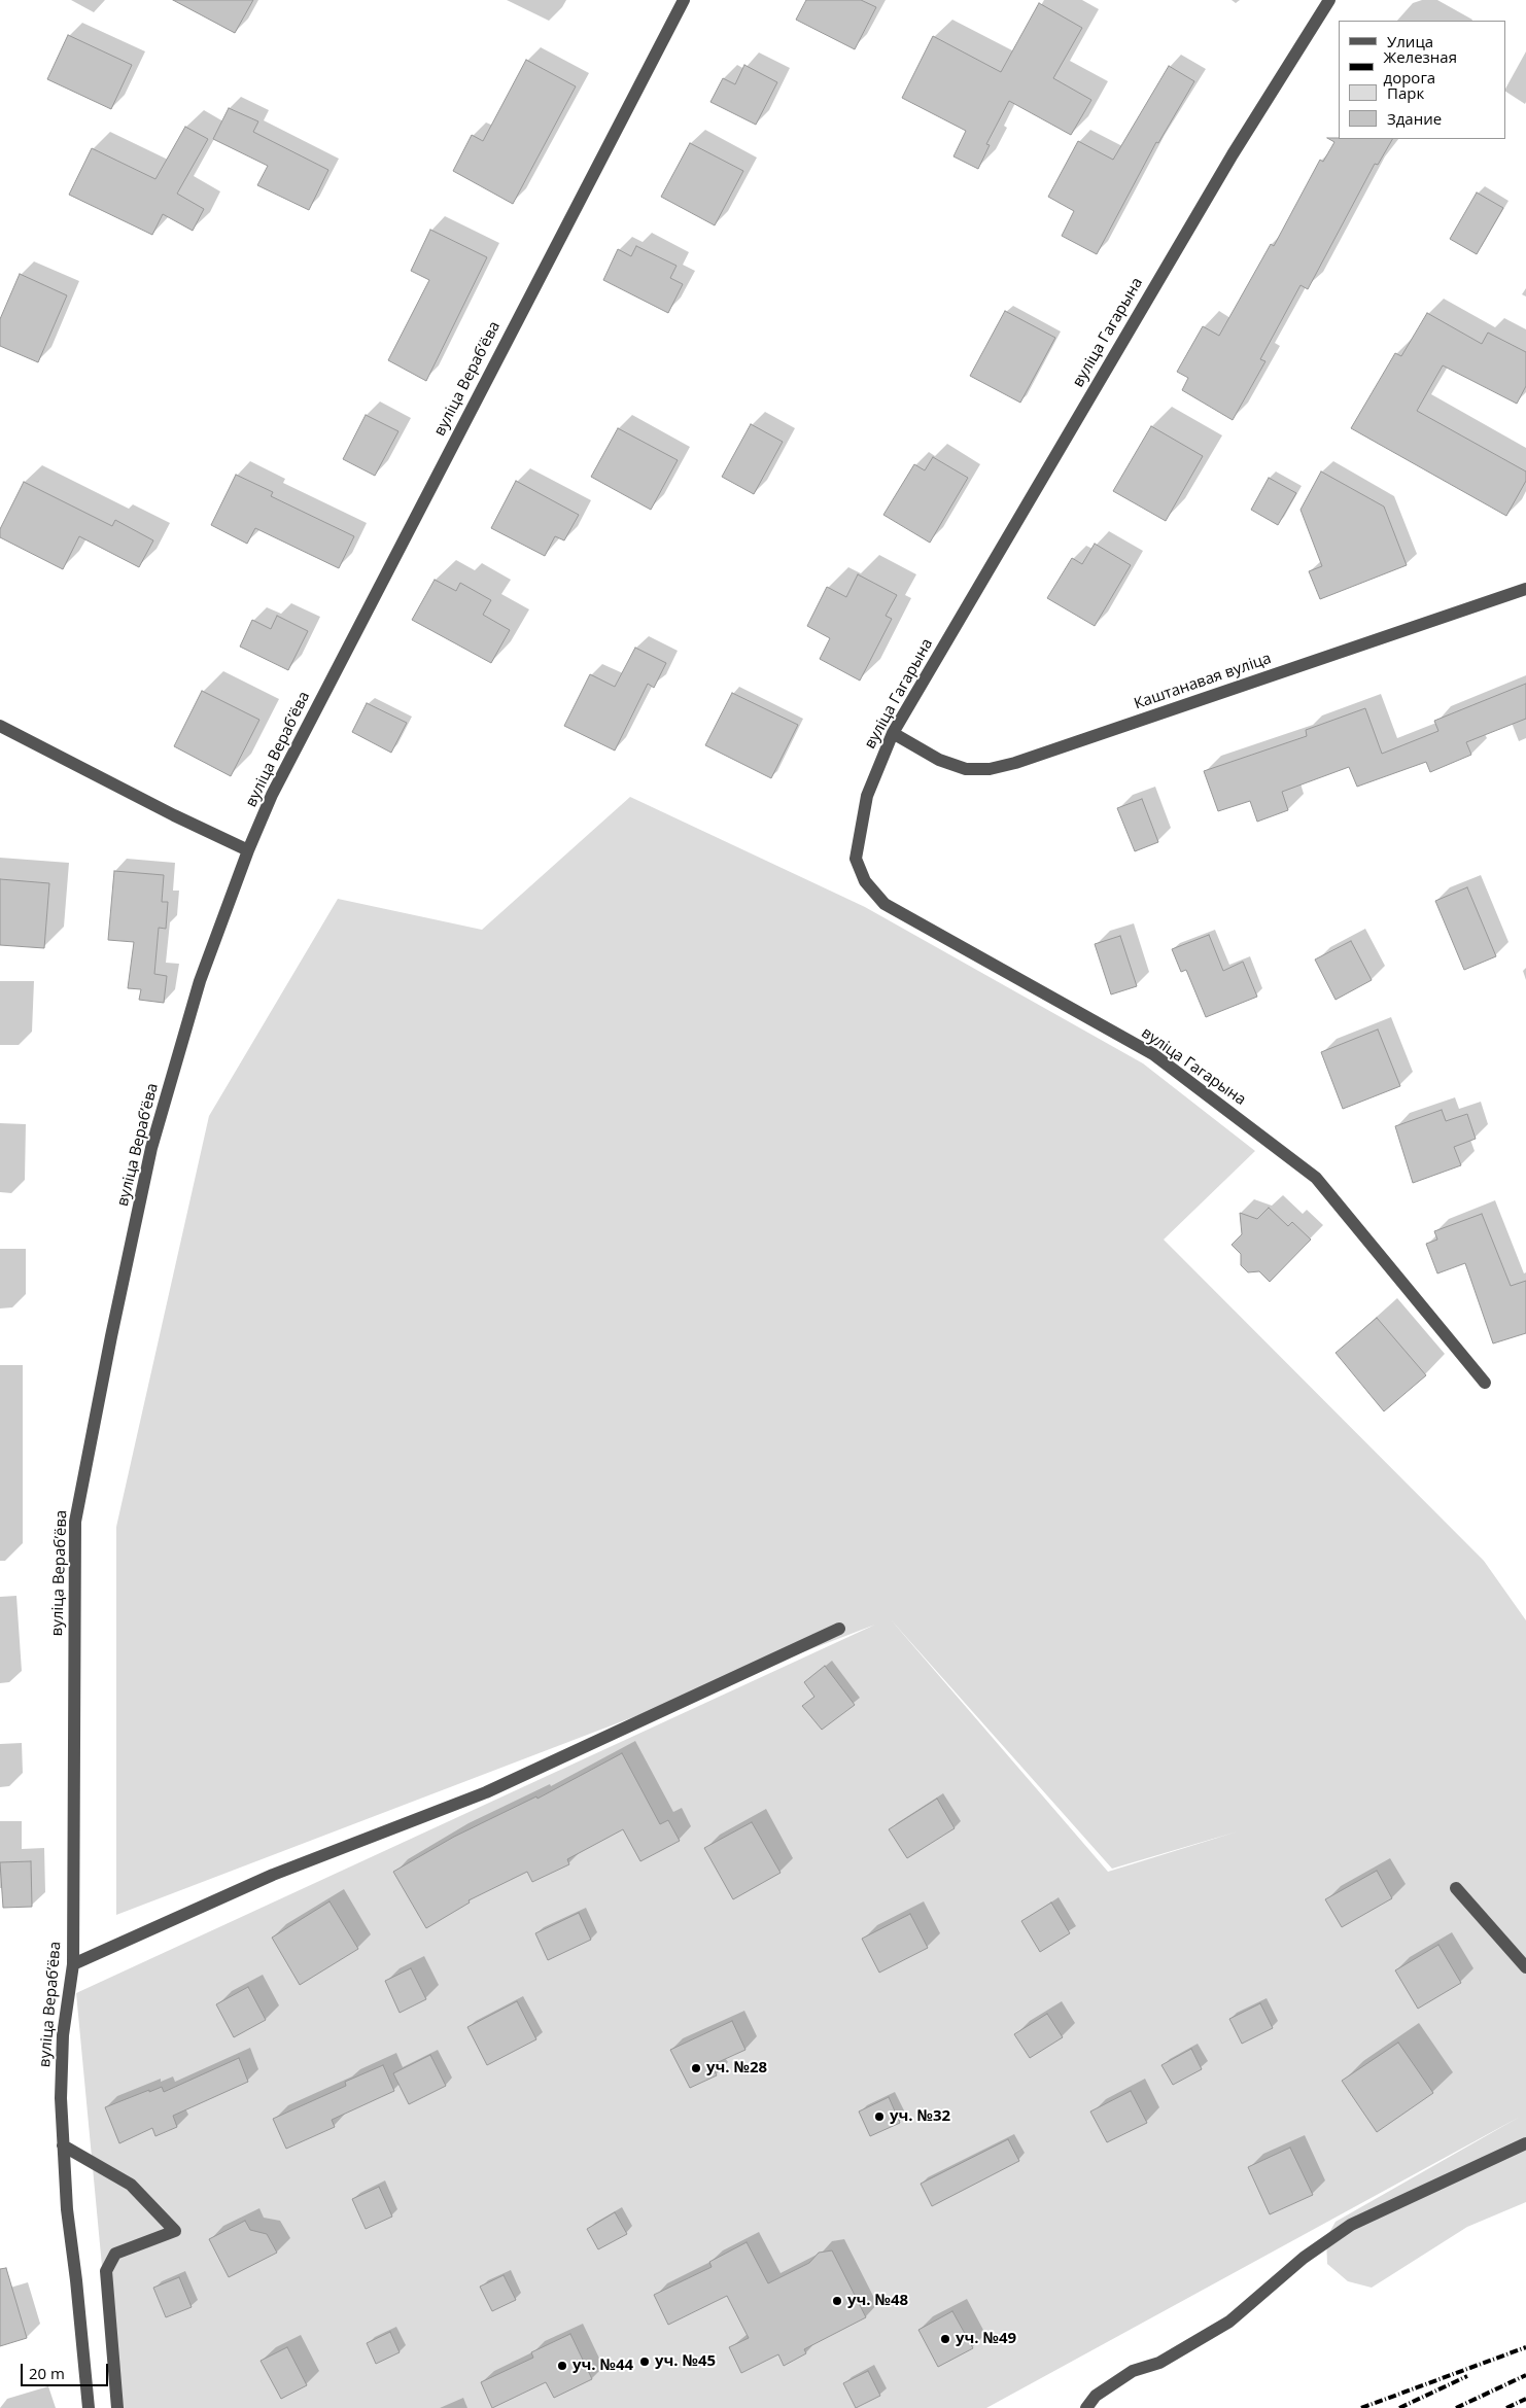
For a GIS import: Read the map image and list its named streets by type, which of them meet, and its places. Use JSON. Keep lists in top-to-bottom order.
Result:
{
  "streets": {
    "street": ["вуліца Гагарына", "вуліца Верабʼёва", "Каштанавая вуліца"]
  },
  "crossings": [
    ["вуліца Гагарына", "Каштанавая вуліца"]
  ],
  "places": [
    "уч. №28",
    "уч. №32",
    "уч. №48",
    "уч. №49",
    "уч. №45",
    "уч. №44"
  ],
  "legend": [
    "Улица",
    "Железная дорога",
    "Парк",
    "Здание"
  ],
  "scale_bar": "20 m"
}
